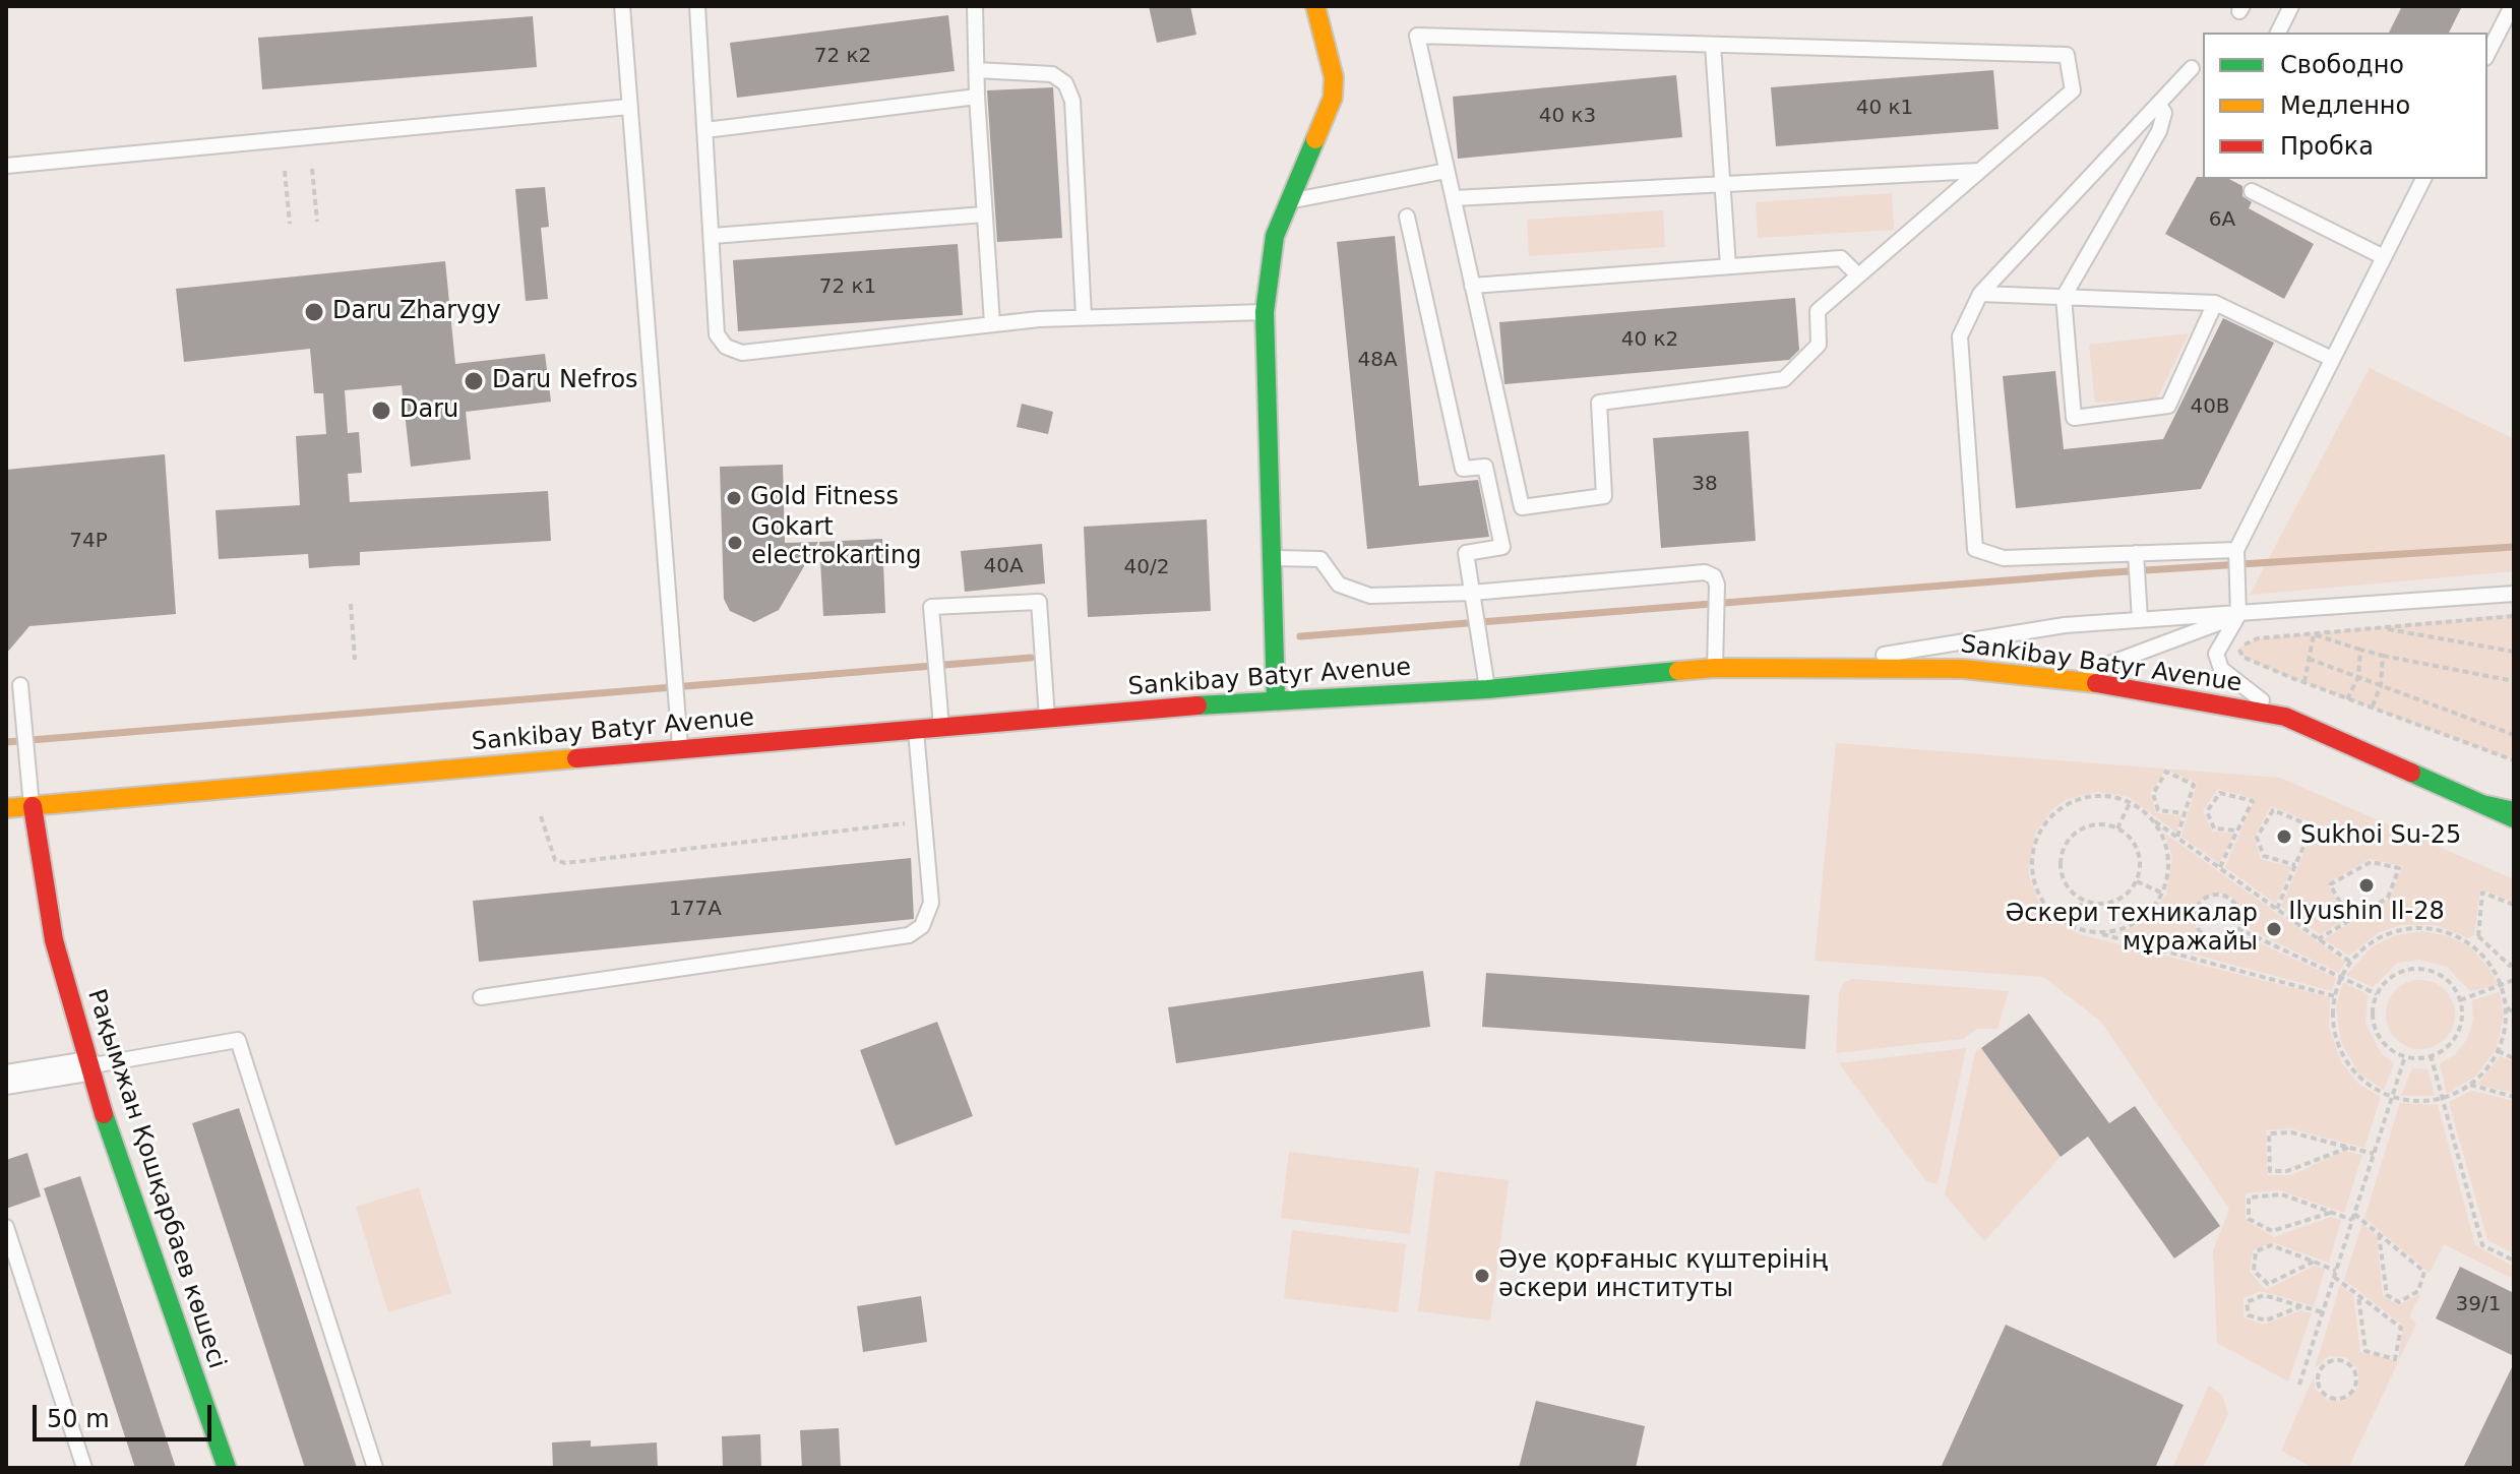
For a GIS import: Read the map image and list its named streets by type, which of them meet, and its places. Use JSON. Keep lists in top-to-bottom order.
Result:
{
  "streets": {
    "main road": ["Sankibay Batyr Avenue", "Рақымжан Қошқарбаев көшесі"]
  },
  "crossings": [
    ["Sankibay Batyr Avenue", "Рақымжан Қошқарбаев көшесі"]
  ],
  "places": [
    "Daru Zharygy",
    "Daru Nefros",
    "Daru",
    "Gold Fitness",
    "Gokart electrokarting",
    "Sukhoi Su-25",
    "Ilyushin Il-28",
    "Әскери техникалар мұражайы",
    "Әуе қорғаныс күштерінің әскери институты"
  ],
  "house_numbers": [
    "72 к2",
    "40 к1",
    "40 к3",
    "6А",
    "72 к1",
    "40 к2",
    "48А",
    "40В",
    "38",
    "74Р",
    "40А",
    "40/2",
    "177А",
    "39/1"
  ],
  "legend": ["Свободно", "Медленно", "Пробка"],
  "scale_bar": "50 m"
}
